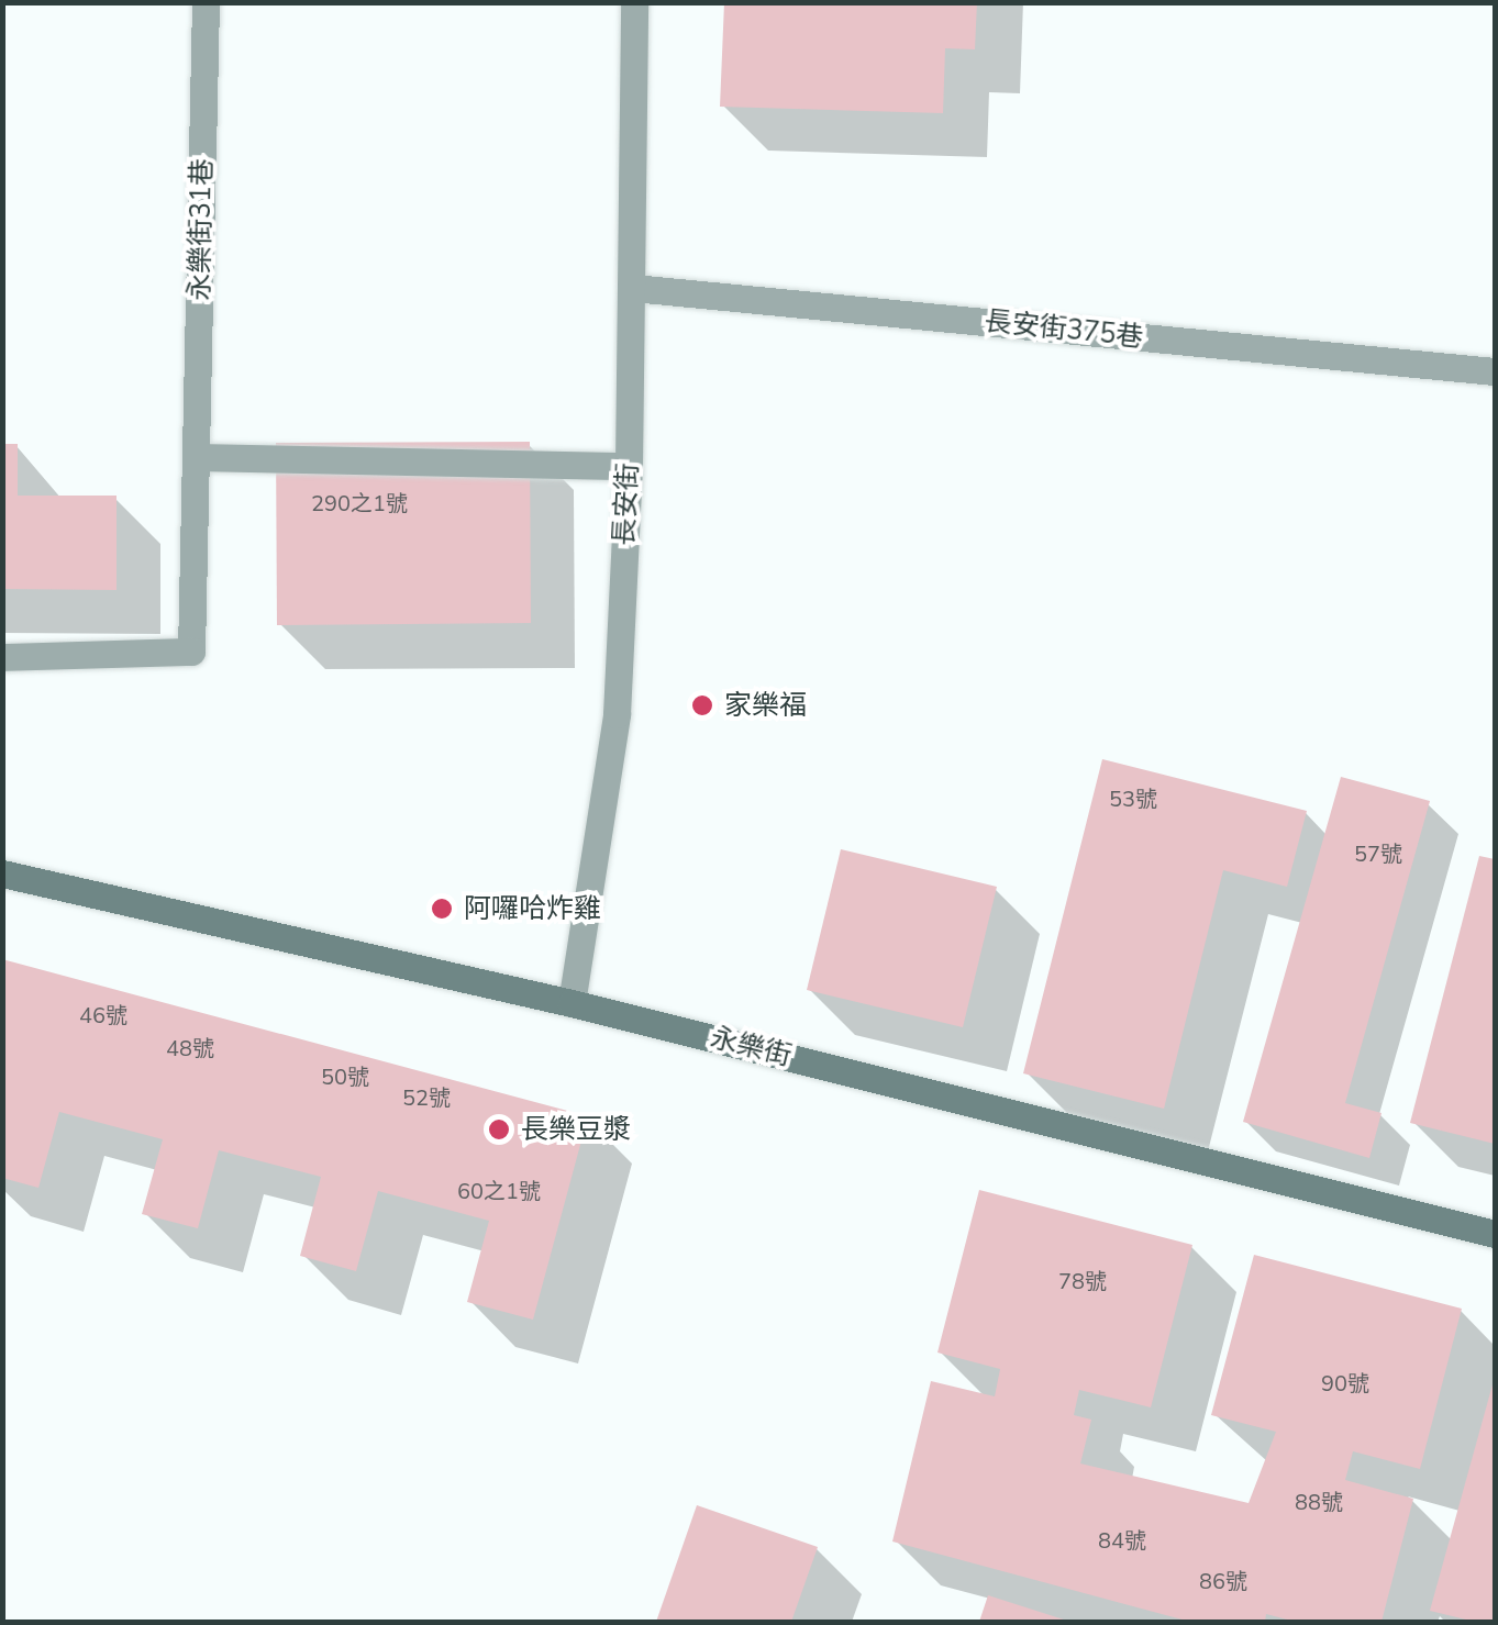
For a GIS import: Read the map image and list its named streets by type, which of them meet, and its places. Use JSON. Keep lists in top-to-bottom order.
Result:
{
  "streets": {
    "street": [
      "永樂街31巷",
      "長安街375巷",
      "長安街",
      "永樂街"
    ]
  },
  "crossings": [
    ["長安街375巷", "長安街"],
    ["長安街", "永樂街"]
  ],
  "places": ["家樂福", "阿囉哈炸雞", "長樂豆漿"],
  "house_numbers": [
    "290之1號",
    "53號",
    "57號",
    "46號",
    "48號",
    "50號",
    "52號",
    "60之1號",
    "78號",
    "90號",
    "88號",
    "84號",
    "86號"
  ]
}
